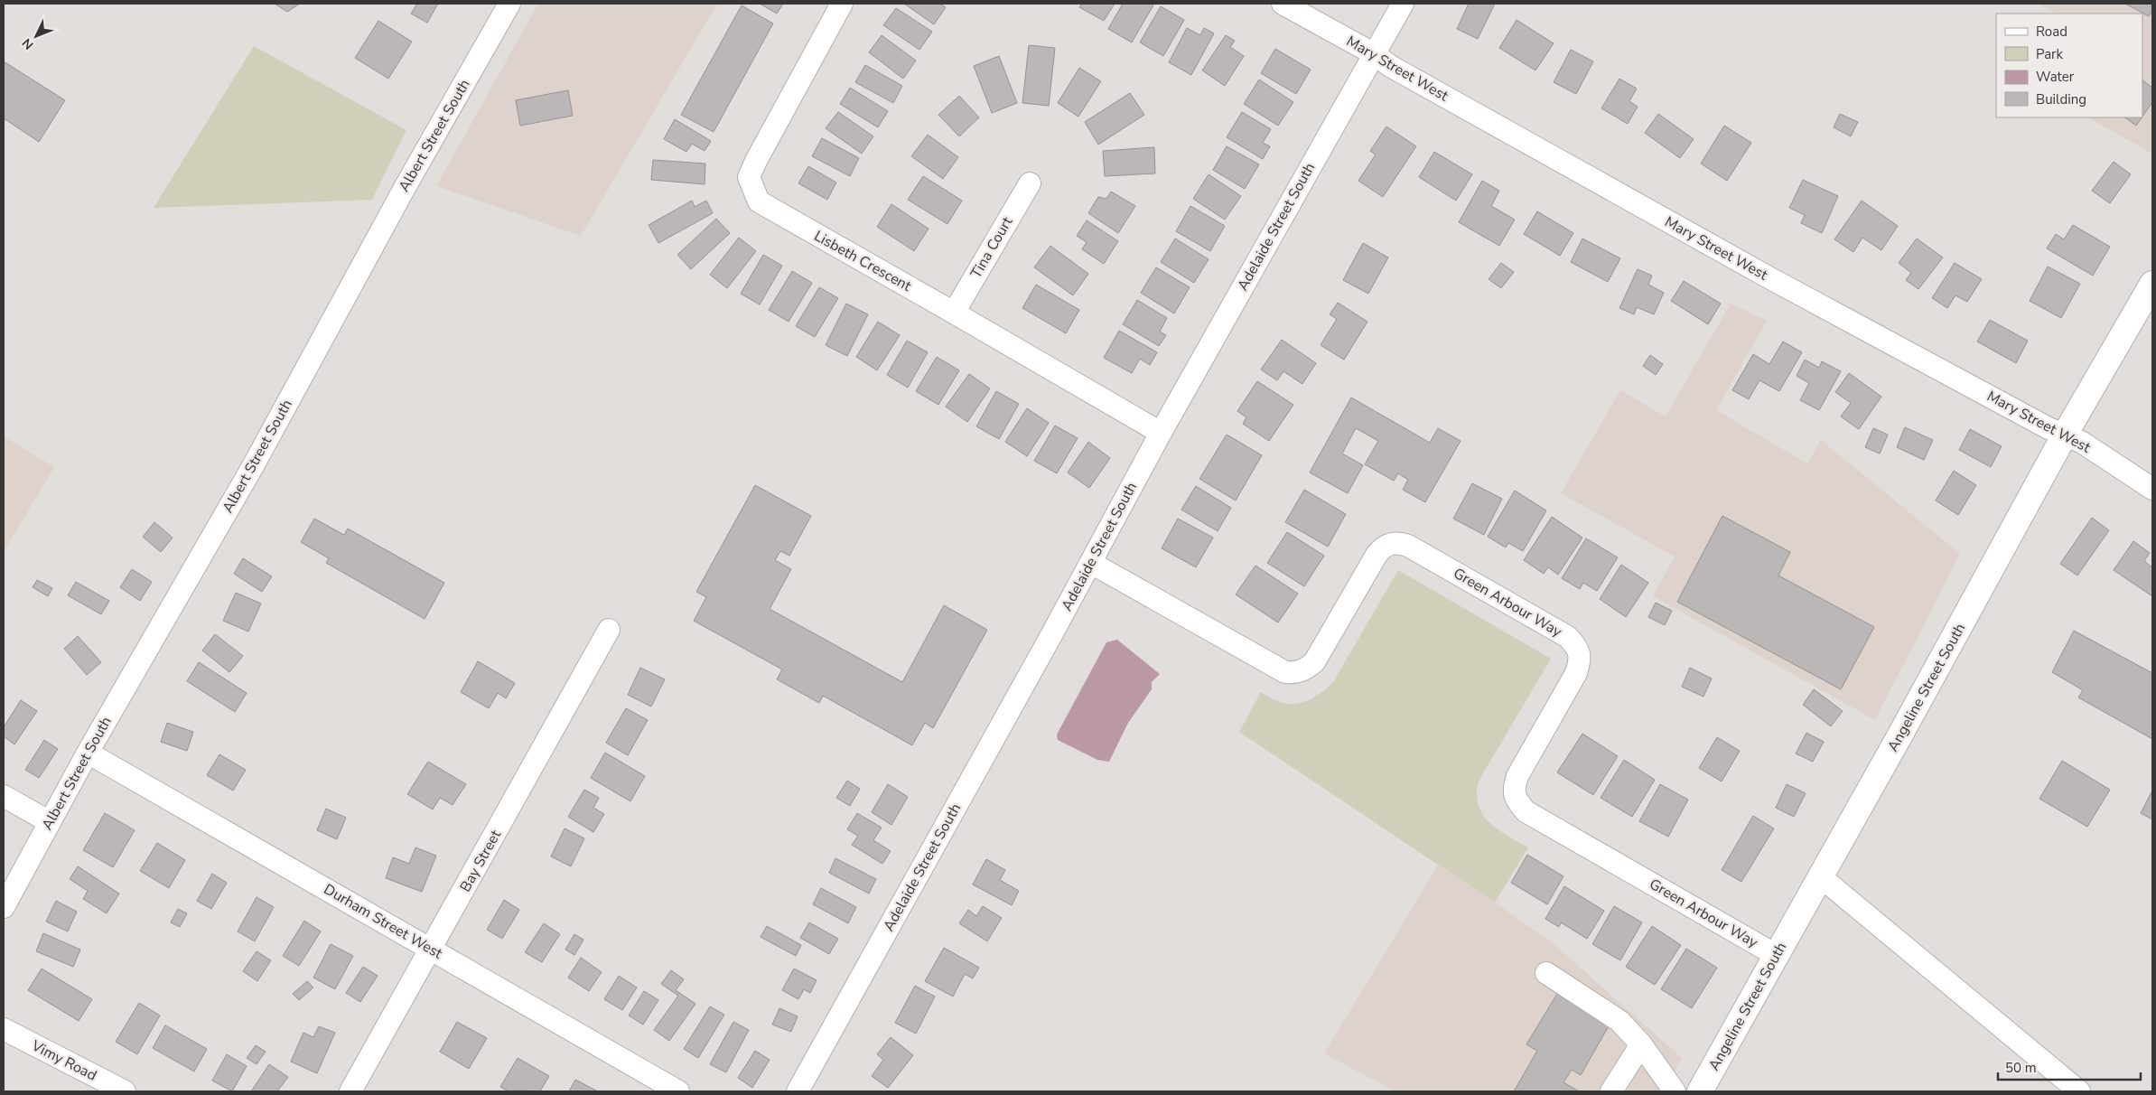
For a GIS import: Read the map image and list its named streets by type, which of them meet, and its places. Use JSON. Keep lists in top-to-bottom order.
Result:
{
  "streets": {
    "main road": ["Angeline Street South"],
    "street": [
      "Mary Street West",
      "Albert Street South",
      "Adelaide Street South",
      "Tina Court",
      "Lisbeth Crescent",
      "Green Arbour Way",
      "Bay Street",
      "Durham Street West",
      "Vimy Road"
    ]
  },
  "crossings": [
    ["Mary Street West", "Adelaide Street South"],
    ["Mary Street West", "Angeline Street South"],
    ["Albert Street South", "Durham Street West"],
    ["Adelaide Street South", "Lisbeth Crescent"],
    ["Adelaide Street South", "Green Arbour Way"],
    ["Tina Court", "Lisbeth Crescent"],
    ["Green Arbour Way", "Angeline Street South"],
    ["Bay Street", "Durham Street West"]
  ],
  "legend": [
    "Road",
    "Park",
    "Water",
    "Building"
  ],
  "scale_bar": "50 m",
  "north": "bottom left"
}
